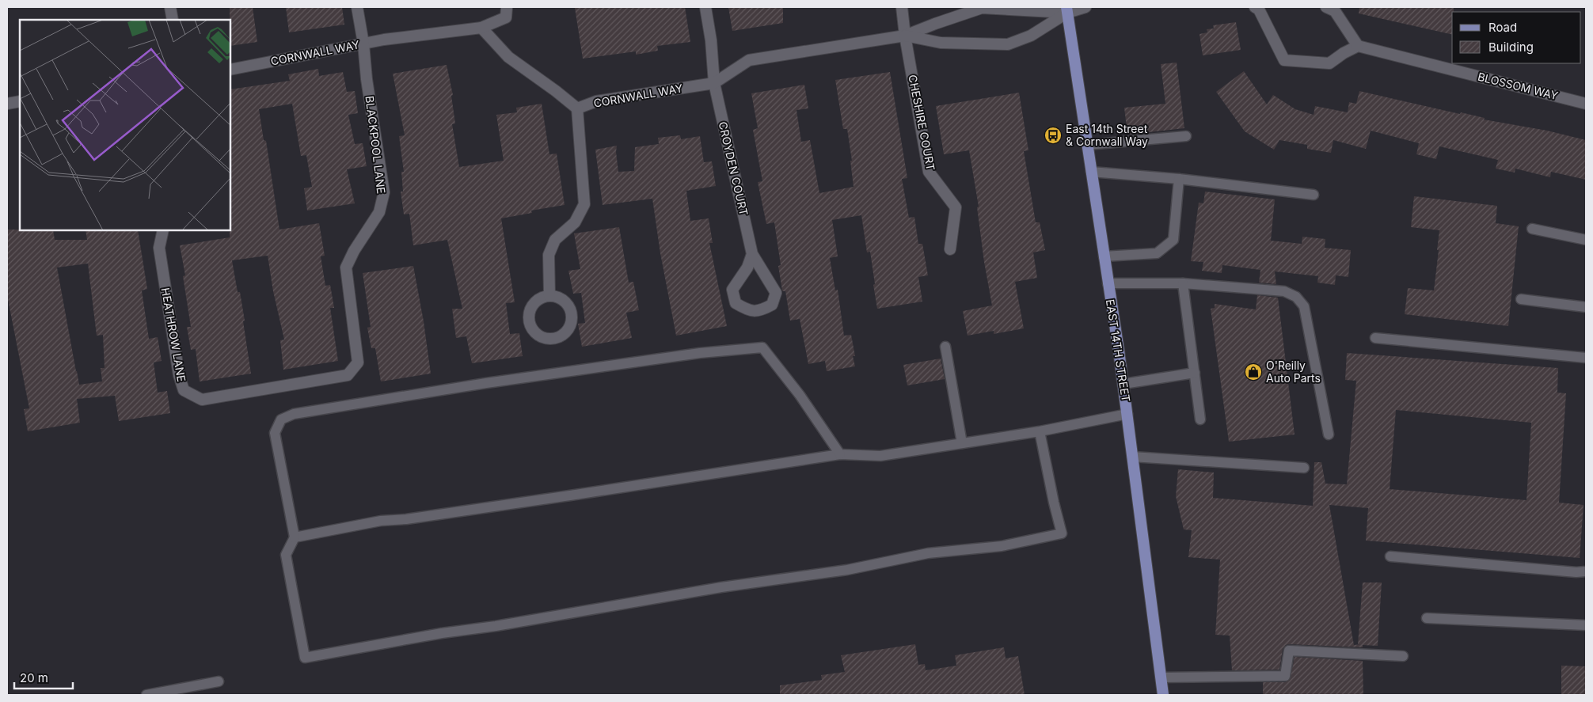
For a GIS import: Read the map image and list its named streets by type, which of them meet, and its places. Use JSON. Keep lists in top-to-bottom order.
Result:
{
  "streets": {
    "main road": ["EAST 14TH STREET"],
    "street": [
      "CORNWALL WAY",
      "BLOSSOM WAY",
      "CHESHIRE COURT",
      "BLACKPOOL LANE",
      "CROYDEN COURT",
      "HEATHROW LANE"
    ]
  },
  "crossings": [
    ["CORNWALL WAY", "CHESHIRE COURT"],
    ["CORNWALL WAY", "BLACKPOOL LANE"],
    ["CORNWALL WAY", "CROYDEN COURT"],
    ["CORNWALL WAY", "EAST 14TH STREET"],
    ["BLACKPOOL LANE", "HEATHROW LANE"]
  ],
  "places": {
    "bus stop": ["East 14th Street & Cornwall Way"],
    "shop": ["O'Reilly Auto Parts"]
  },
  "legend": ["Road", "Building"],
  "scale_bar": "20 m"
}
